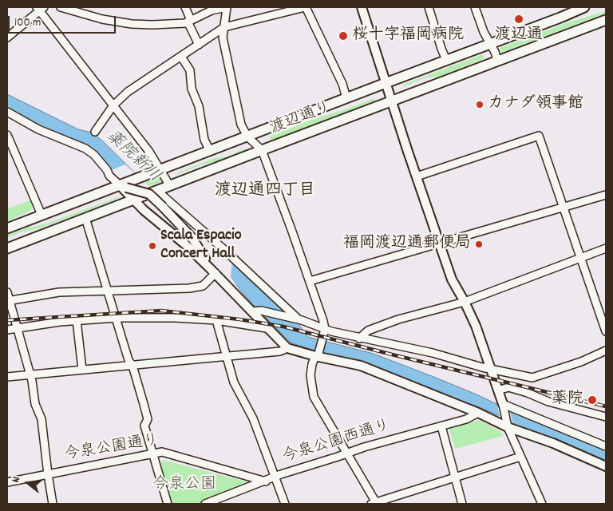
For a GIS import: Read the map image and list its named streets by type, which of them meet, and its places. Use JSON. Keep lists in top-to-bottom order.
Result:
{
  "streets": {
    "main road": ["渡辺通り"],
    "street": ["今泉公園西通り", "今泉公園通り"]
  },
  "crossings": [
    ["今泉公園西通り", "今泉公園通り"]
  ],
  "districts": ["渡辺通四丁目"],
  "water": ["薬院新川"],
  "parks": ["今泉公園"],
  "places": [
    "渡辺通",
    "桜十字福岡病院",
    "カナダ領事館",
    "福岡渡辺通郵便局",
    "Scala Espacio Concert Hall",
    "薬院"
  ],
  "scale_bar": "100 m",
  "north": "left"
}
